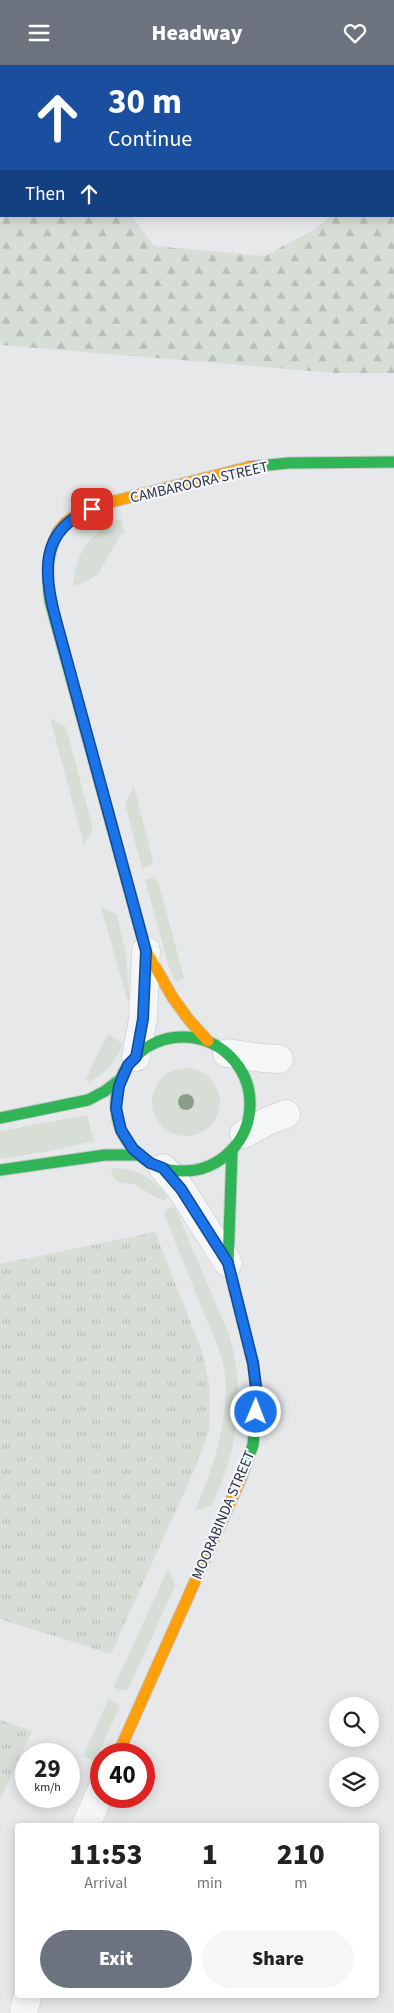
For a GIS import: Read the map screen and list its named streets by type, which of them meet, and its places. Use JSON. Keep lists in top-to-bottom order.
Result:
{
  "streets": {
    "street": ["CAMBAROORA STREET", "MOORABINDA STREET"]
  },
  "crossings": [
    ["CAMBAROORA STREET", "MOORABINDA STREET"]
  ],
  "page": {
    "header": "Headway",
    "turn": ["30 m", "Continue"],
    "then": "Then",
    "speed": "29 km/h",
    "limit": "40",
    "eta": [
      "11:53",
      "Arrival",
      "1",
      "min",
      "210",
      "m"
    ],
    "buttons": ["Exit", "Share"]
  }
}
